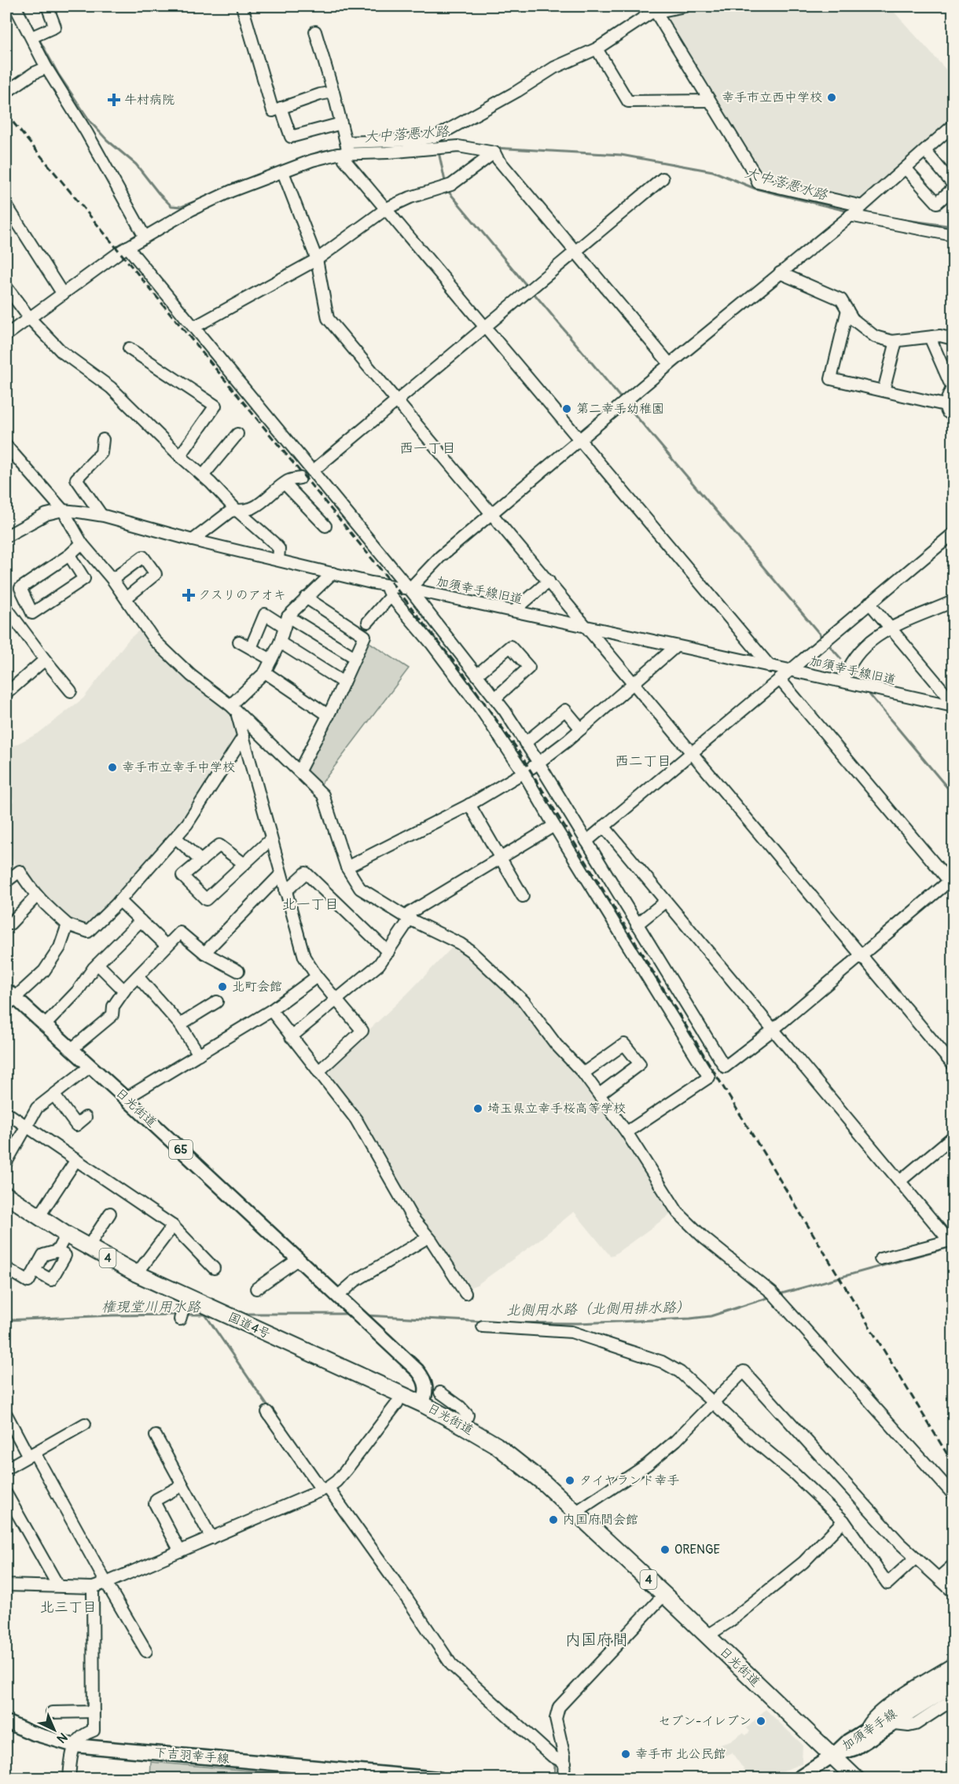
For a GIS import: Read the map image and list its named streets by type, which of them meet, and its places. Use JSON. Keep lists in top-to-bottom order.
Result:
{
  "streets": {
    "highway": ["日光街道", "4", "国道4号"],
    "main road": ["65", "加須幸手線", "下吉羽幸手線"],
    "street": ["加須幸手線旧道"]
  },
  "crossings": [
    ["日光街道", "国道4号"],
    ["日光街道", "加須幸手線"]
  ],
  "districts": [
    "西一丁目",
    "西二丁目",
    "北一丁目",
    "北三丁目",
    "内国府間"
  ],
  "water": ["大中落悪水路", "権現堂川用水路", "北側用水路（北側用排水路）"],
  "places": {
    "other": [
      "幸手市立西中学校",
      "第二幸手幼稚園",
      "幸手市立幸手中学校",
      "北町会館",
      "埼玉県立幸手桜高等学校",
      "タイヤランド幸手",
      "内国府間会館",
      "ORENGE",
      "セブン-イレブン",
      "幸手市 北公民館"
    ],
    "health": ["牛村病院", "クスリのアオキ"]
  },
  "north": "bottom right"
}
